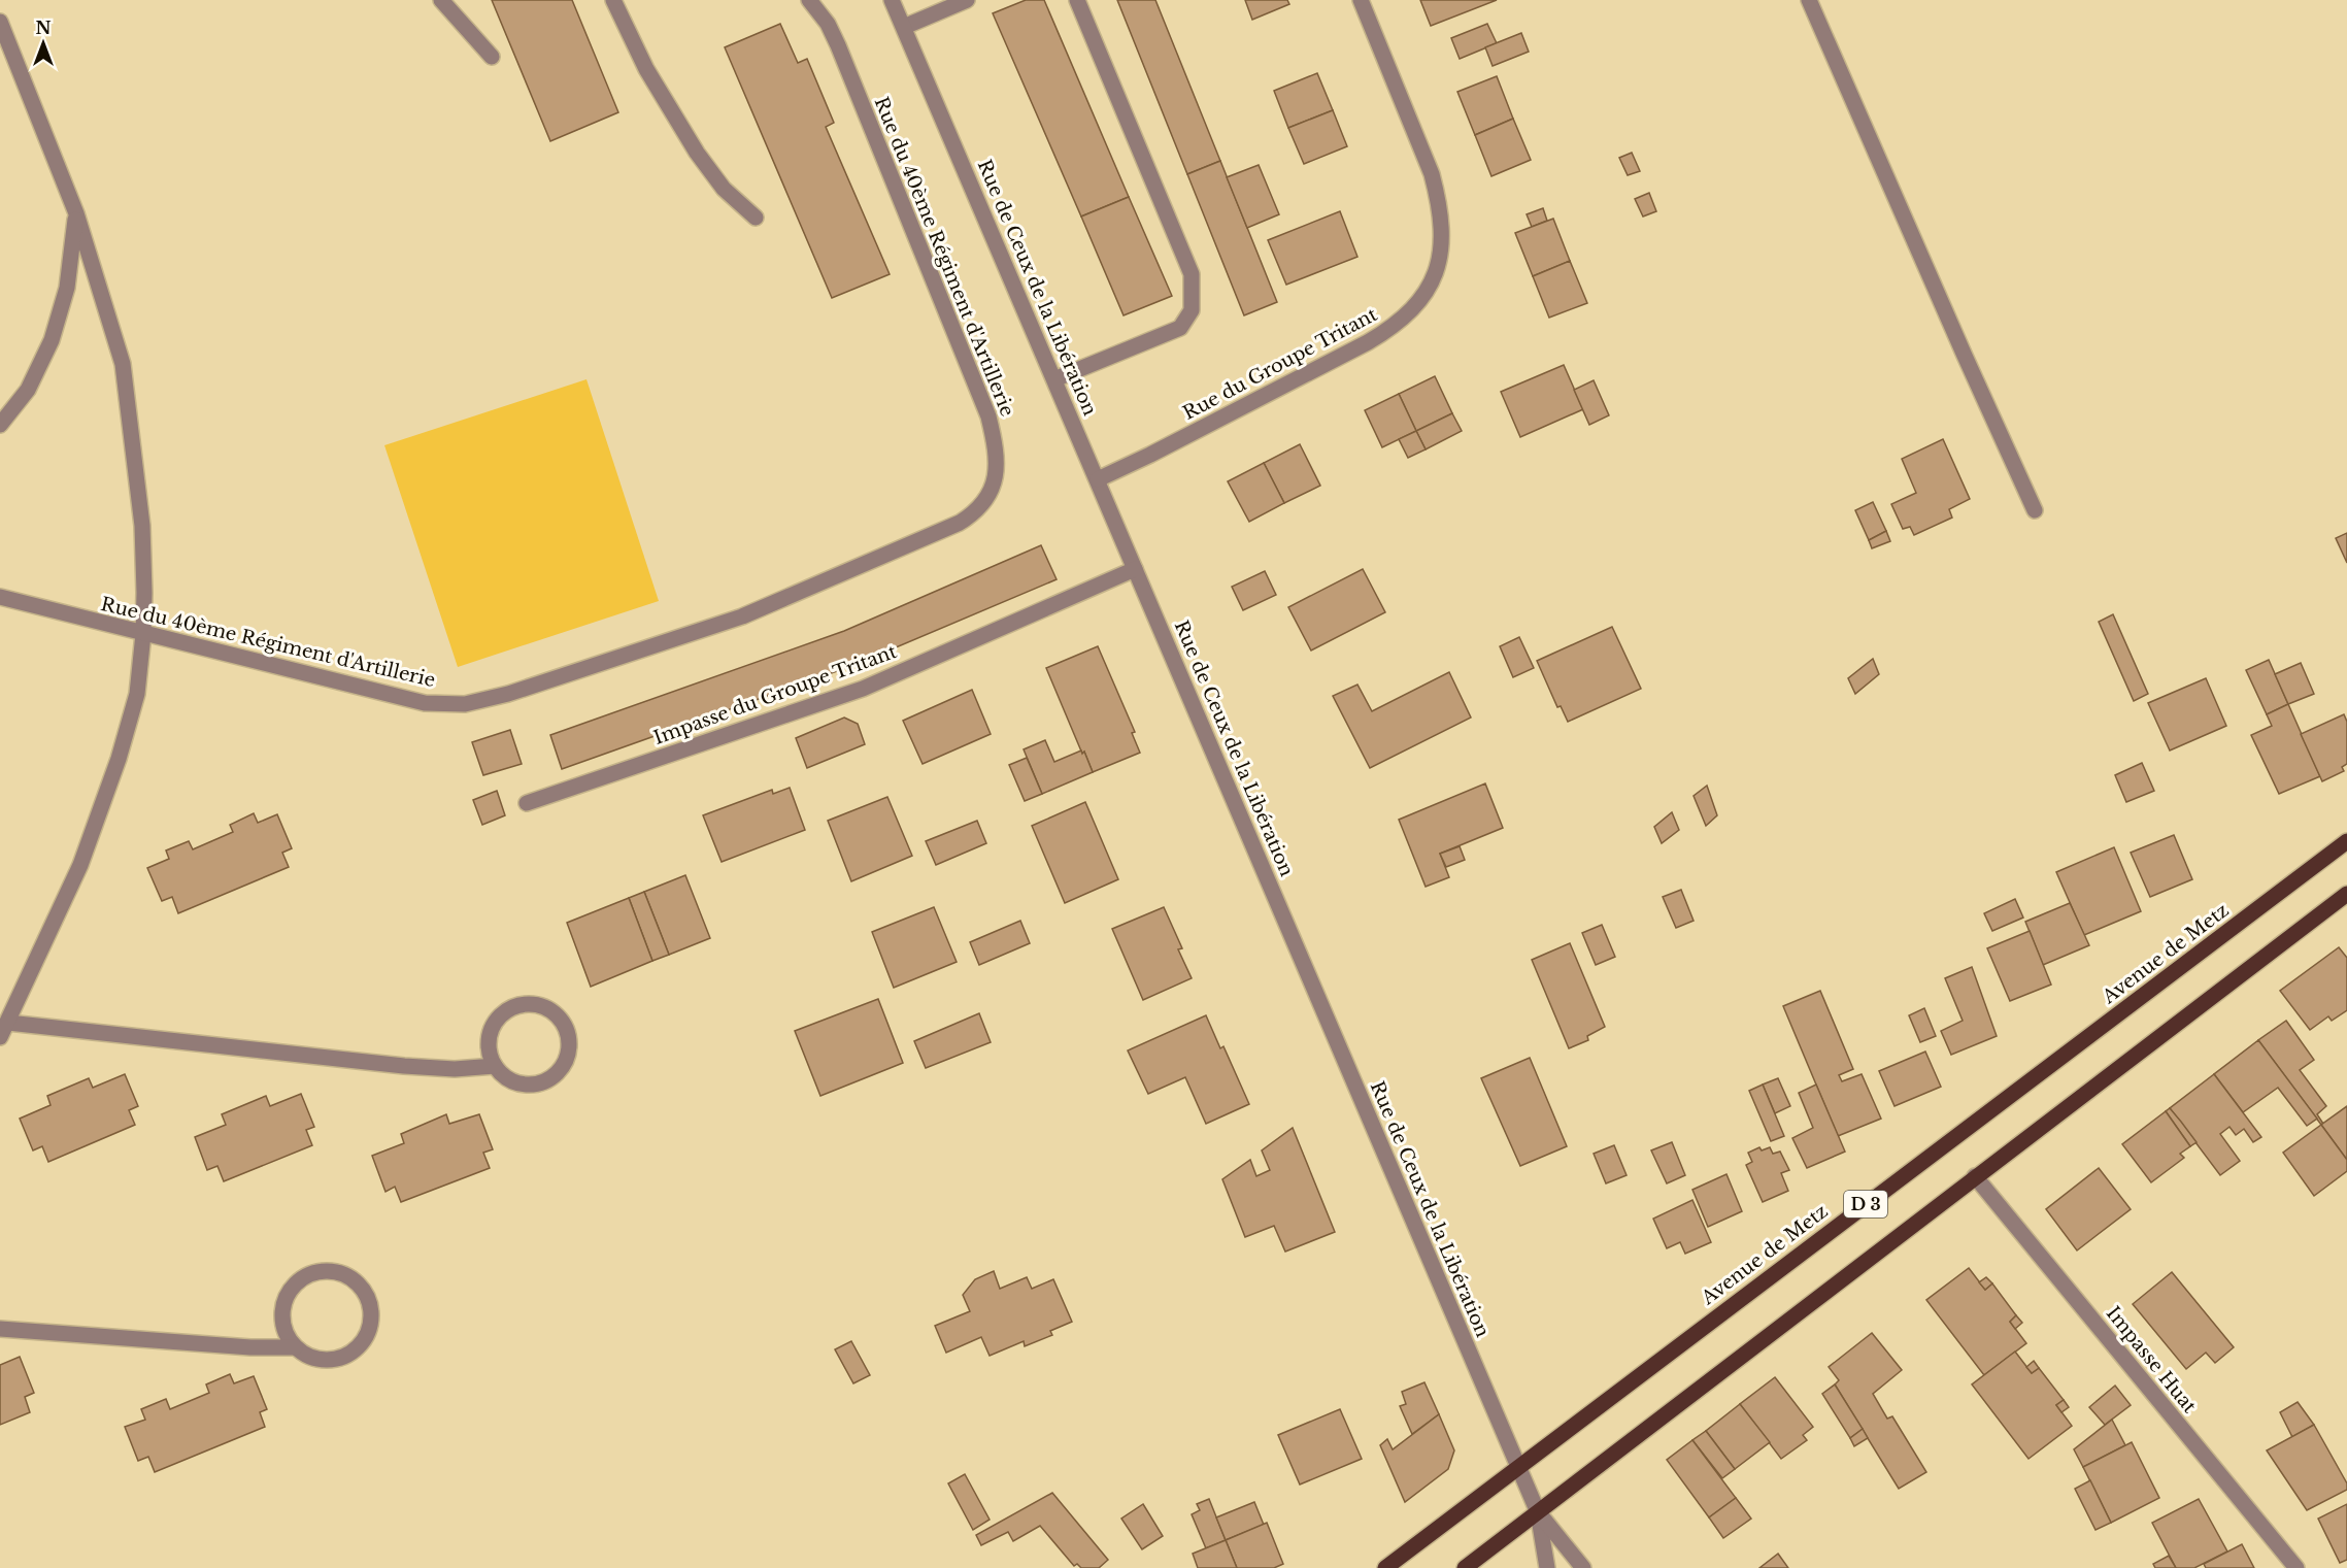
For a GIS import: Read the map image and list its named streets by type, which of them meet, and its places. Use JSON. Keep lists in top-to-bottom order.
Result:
{
  "streets": {
    "main road": ["Avenue de Metz", "D 3"],
    "street": [
      "Rue du 40ème Régiment d'Artillerie",
      "Rue de Ceux de la Libération",
      "Rue du Groupe Tritant",
      "Impasse du Groupe Tritant",
      "Impasse Huat"
    ]
  },
  "crossings": [
    ["Rue de Ceux de la Libération", "Rue du Groupe Tritant"],
    ["Rue de Ceux de la Libération", "Impasse du Groupe Tritant"],
    ["Rue de Ceux de la Libération", "Avenue de Metz"],
    ["Rue de Ceux de la Libération", "D 3"],
    ["D 3", "Impasse Huat"]
  ],
  "north": "top"
}
